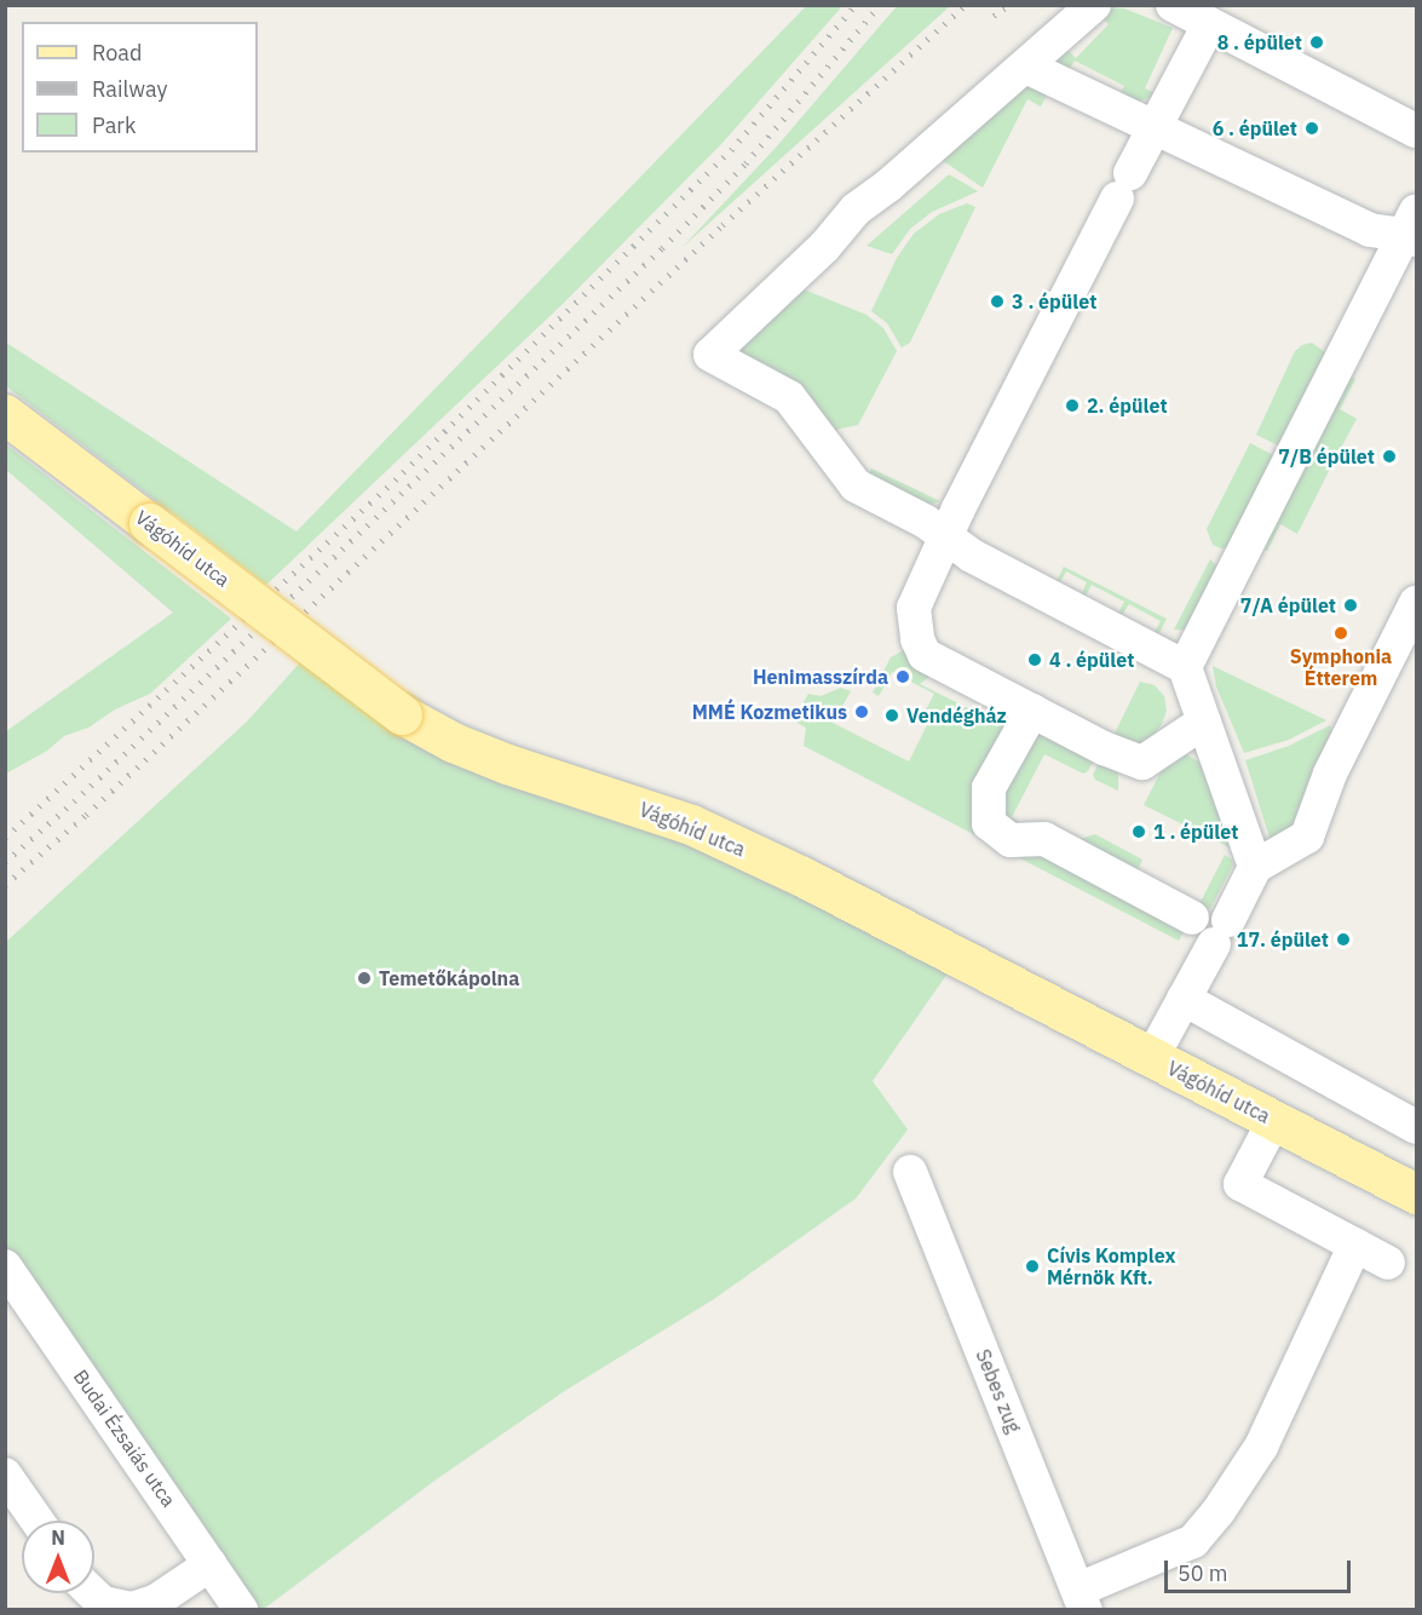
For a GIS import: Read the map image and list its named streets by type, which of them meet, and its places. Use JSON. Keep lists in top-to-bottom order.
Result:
{
  "streets": {
    "main road": ["Vágóhíd utca"],
    "street": ["Sebes zug", "Budai Ézsaiás utca"]
  },
  "places": [
    "8 . épület",
    "6 . épület",
    "3 . épület",
    "2. épület",
    "7/B épület",
    "7/A épület",
    "Symphonia Étterem",
    "4 . épület",
    "Henimasszírda",
    "MMÉ Kozmetikus",
    "Vendégház",
    "1 . épület",
    "17. épület",
    "Temetőkápolna",
    "Cívis Komplex Mérnök Kft."
  ],
  "legend": ["Road", "Railway", "Park"],
  "scale_bar": "50 m",
  "north": "top"
}
